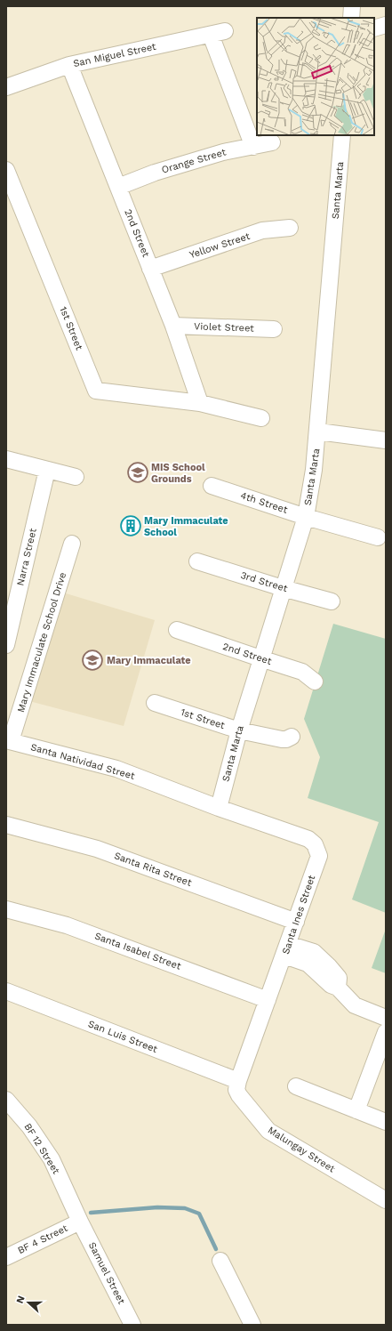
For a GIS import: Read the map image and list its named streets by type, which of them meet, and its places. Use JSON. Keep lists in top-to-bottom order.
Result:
{
  "streets": {
    "street": [
      "San Miguel Street",
      "Orange Street",
      "Santa Marta",
      "2nd Street",
      "Yellow Street",
      "Violet Street",
      "1st Street",
      "4th Street",
      "Narra Street",
      "3rd Street",
      "Mary Immaculate School Drive",
      "Santa Natividad Street",
      "Santa Rita Street",
      "Santa Ines Street",
      "Santa Isabel Street",
      "San Luis Street",
      "BF 12 Street",
      "Malungay Street",
      "BF 4 Street",
      "Samuel Street"
    ]
  },
  "crossings": [
    ["San Miguel Street", "Orange Street"],
    ["San Miguel Street", "2nd Street"],
    ["Orange Street", "2nd Street"],
    ["Santa Marta", "2nd Street"],
    ["Santa Marta", "1st Street"],
    ["Santa Marta", "4th Street"],
    ["Santa Marta", "3rd Street"],
    ["Santa Marta", "Santa Natividad Street"],
    ["Santa Marta", "Santa Ines Street"],
    ["2nd Street", "Yellow Street"],
    ["2nd Street", "Violet Street"],
    ["2nd Street", "1st Street"],
    ["Mary Immaculate School Drive", "Santa Natividad Street"],
    ["Santa Natividad Street", "Santa Ines Street"],
    ["Santa Rita Street", "Santa Ines Street"],
    ["Santa Ines Street", "Santa Isabel Street"],
    ["Santa Ines Street", "San Luis Street"],
    ["Santa Ines Street", "Malungay Street"],
    ["San Luis Street", "Malungay Street"],
    ["BF 12 Street", "BF 4 Street"],
    ["BF 12 Street", "Samuel Street"],
    ["BF 4 Street", "Samuel Street"]
  ],
  "places": {
    "school or university": ["MIS School Grounds", "Mary Immaculate"],
    "building": ["Mary Immaculate School"]
  },
  "north": "left"
}
